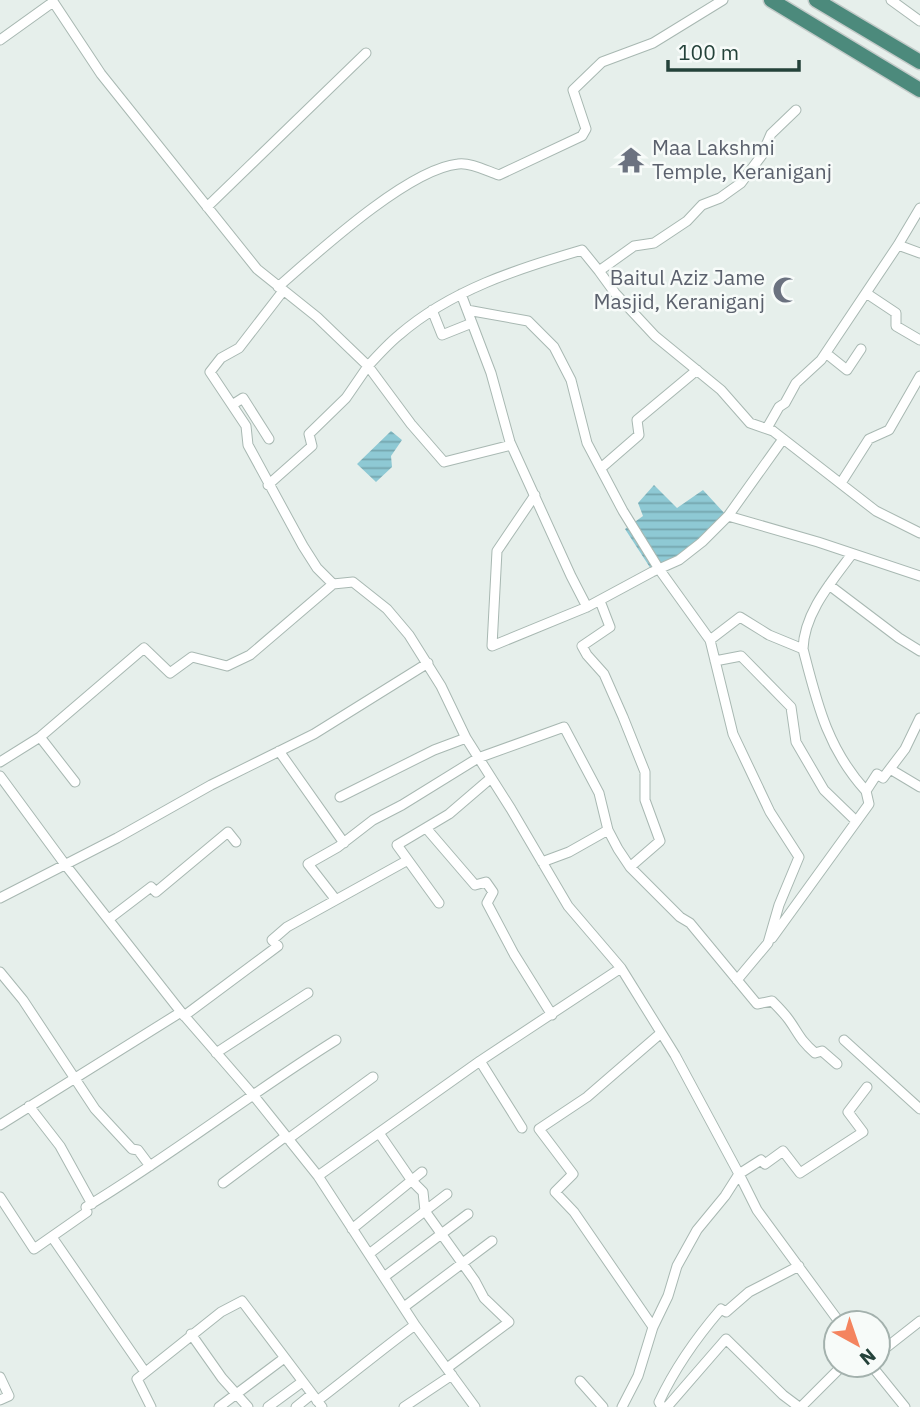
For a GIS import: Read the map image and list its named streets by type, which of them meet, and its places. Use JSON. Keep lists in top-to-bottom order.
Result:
{
  "places": {
    "temple": ["Maa Lakshmi Temple, Keraniganj"],
    "mosque": ["Baitul Aziz Jame Masjid, Keraniganj"]
  },
  "scale_bar": "100 m",
  "north": "bottom right"
}
